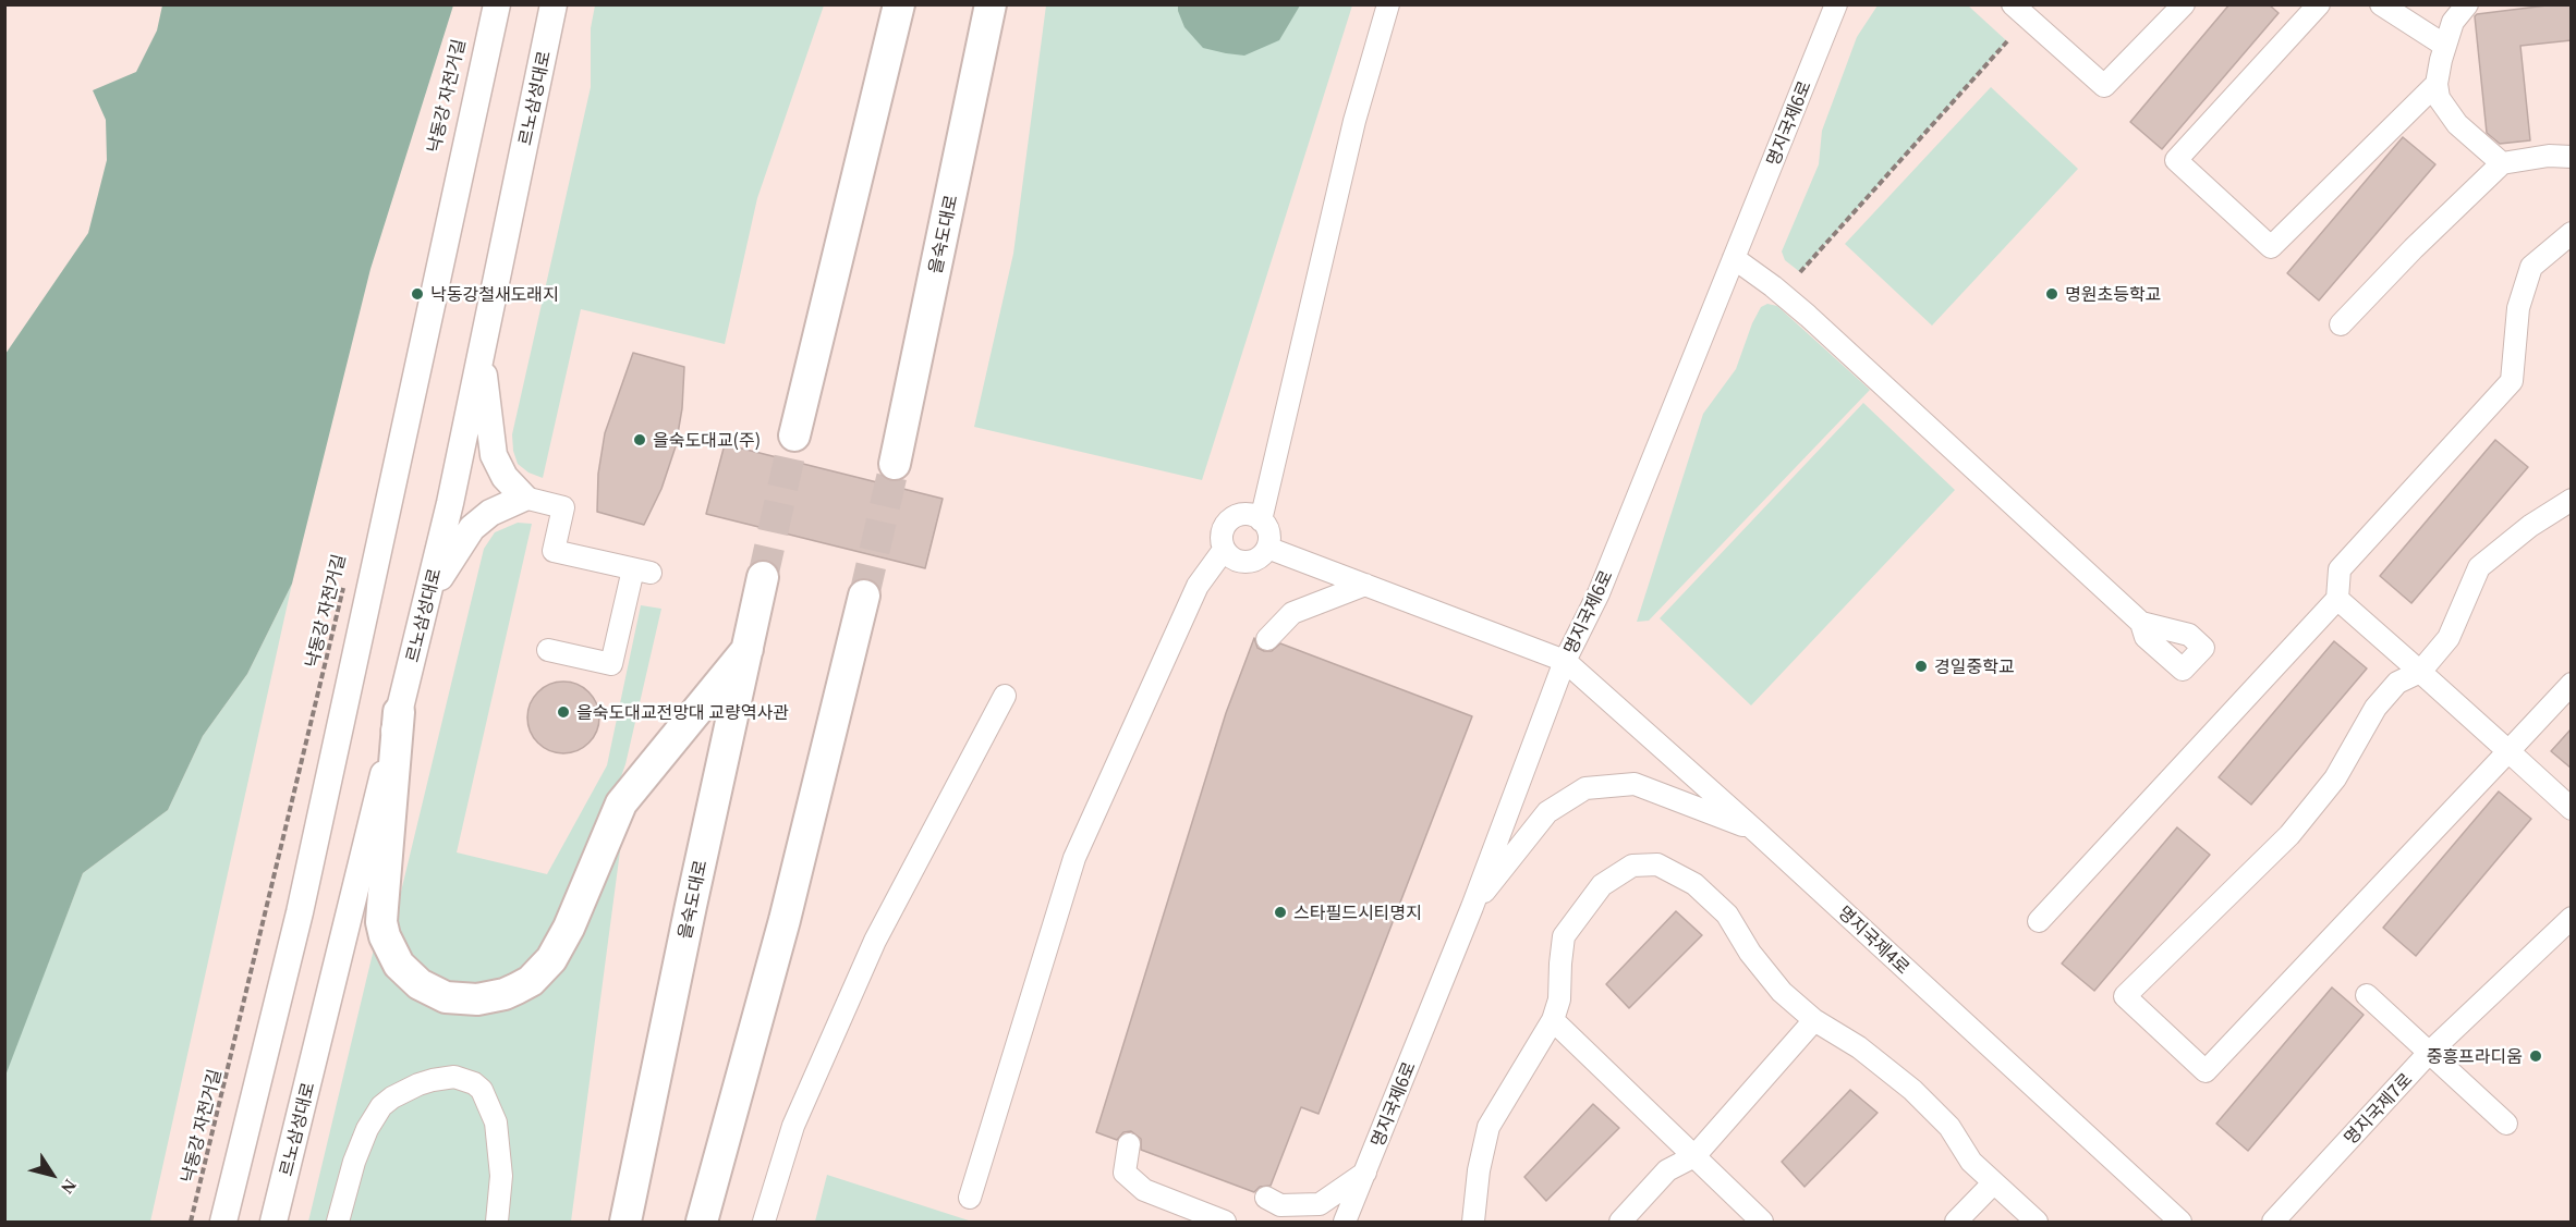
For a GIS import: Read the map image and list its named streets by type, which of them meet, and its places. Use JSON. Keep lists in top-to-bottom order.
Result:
{
  "streets": {
    "highway": ["을숙도대로"],
    "main road": ["르노삼성대로"],
    "street": ["명지국제6로", "명지국제4로", "명지국제7로"],
    "path": ["낙동강 자전거길"]
  },
  "crossings": [
    ["명지국제6로", "명지국제4로"]
  ],
  "places": [
    "낙동강철새도래지",
    "명원초등학교",
    "을숙도대교(주)",
    "경일중학교",
    "을숙도대교전망대 교량역사관",
    "스타필드시티명지",
    "중흥프라디움"
  ],
  "north": "bottom right"
}
